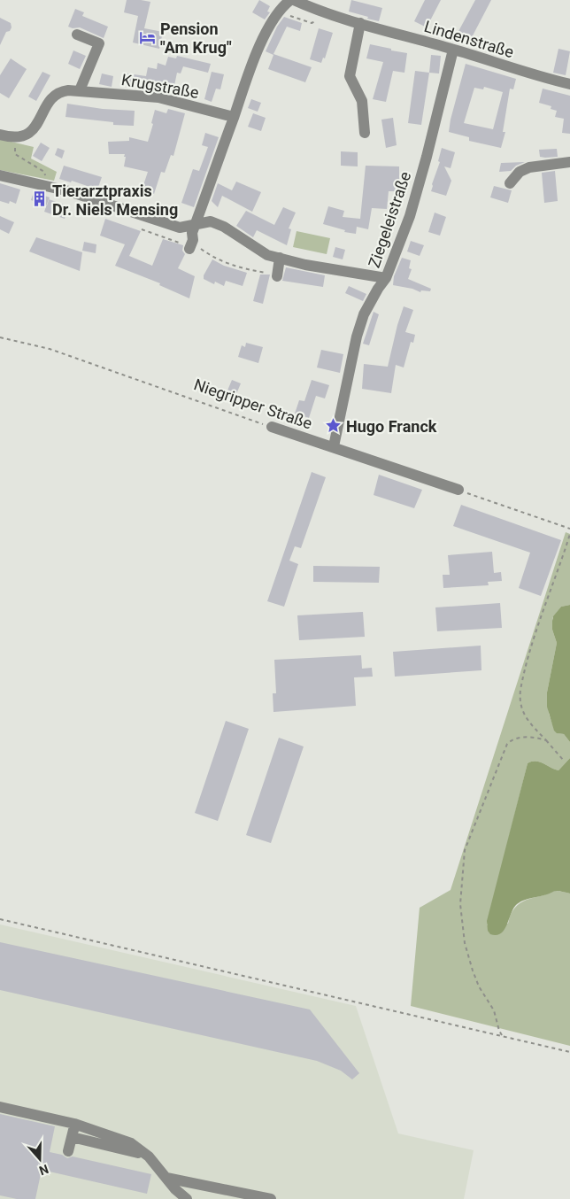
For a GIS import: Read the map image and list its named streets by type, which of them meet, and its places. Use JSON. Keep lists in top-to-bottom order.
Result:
{
  "streets": {
    "street": [
      "Lindenstraße",
      "Krugstraße",
      "Ziegeleistraße",
      "Niegripper Straße"
    ]
  },
  "crossings": [
    ["Lindenstraße", "Ziegeleistraße"],
    ["Ziegeleistraße", "Niegripper Straße"]
  ],
  "places": {
    "hotel": ["Pension \"Am Krug\""],
    "building": ["Tierarztpraxis Dr. Niels Mensing"],
    "place": ["Hugo Franck"]
  },
  "north": "bottom"
}
